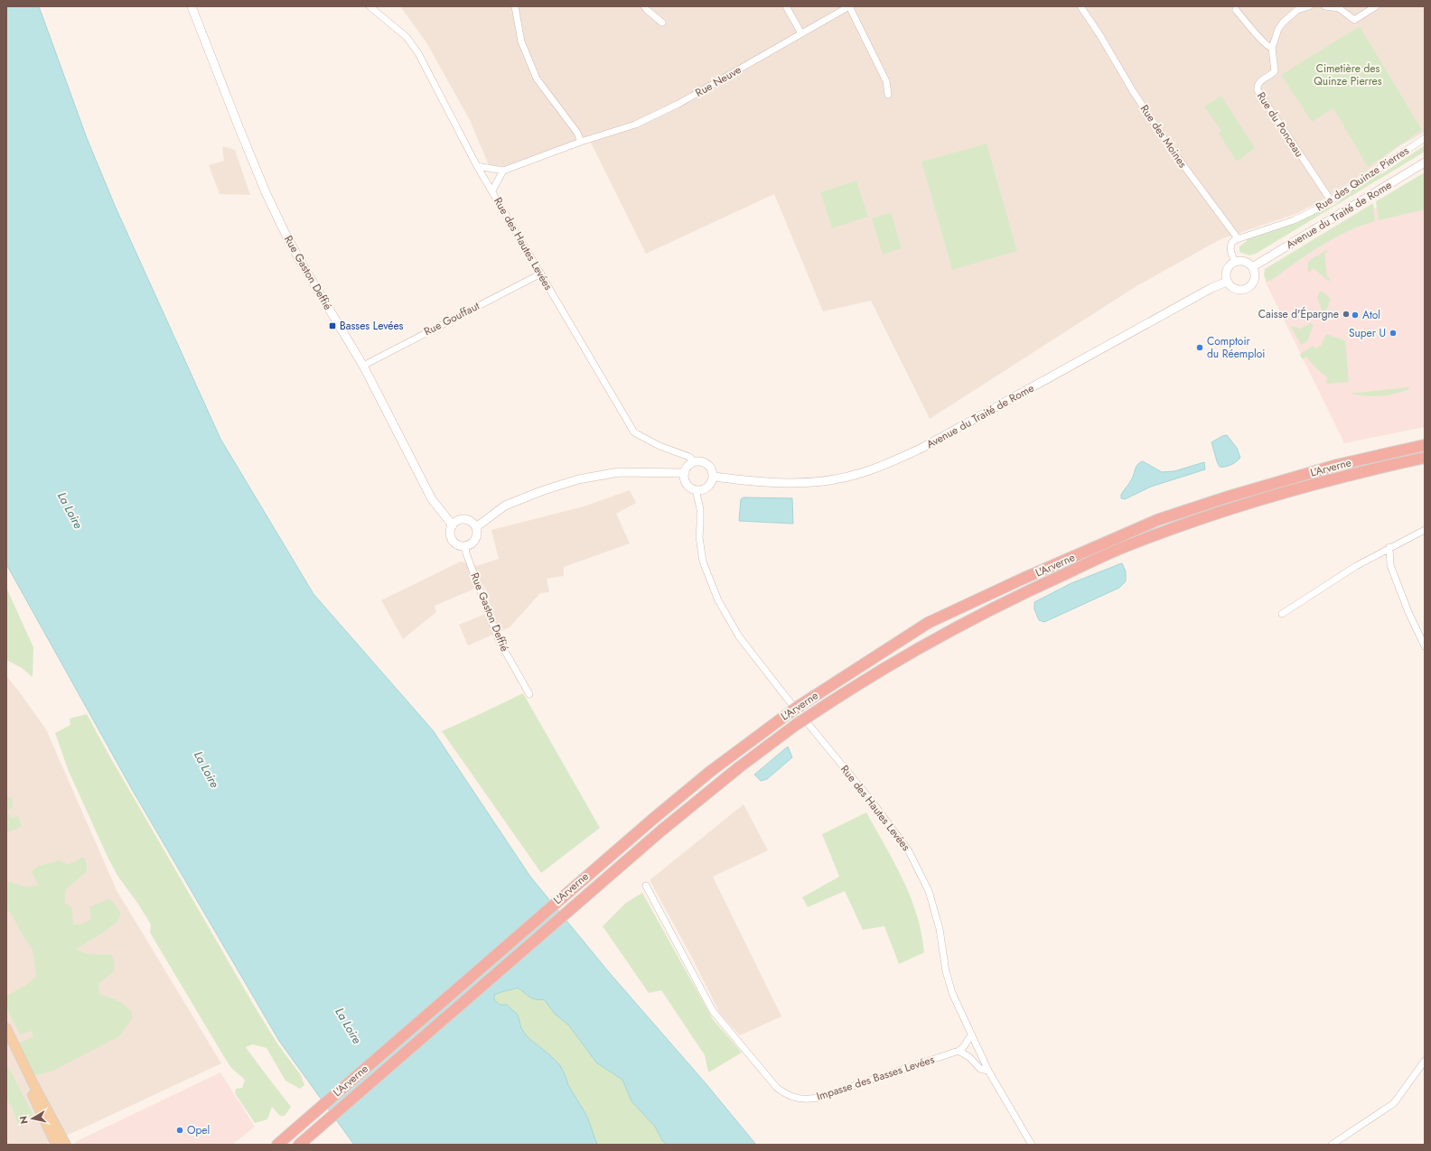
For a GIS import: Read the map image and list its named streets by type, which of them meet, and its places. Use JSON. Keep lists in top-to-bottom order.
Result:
{
  "streets": {
    "highway": ["L'Arverne"],
    "main road": ["Avenue du Traité de Rome", "Rue Gaston Deffié"],
    "street": [
      "Rue Neuve",
      "Rue du Ponceau",
      "Rue des Moines",
      "Rue des Quinze Pierres",
      "Rue des Hautes Levées",
      "Rue Gouffaut",
      "Impasse des Basses Levées"
    ]
  },
  "crossings": [
    ["Rue du Ponceau", "Rue des Quinze Pierres"],
    ["Rue des Moines", "Rue des Quinze Pierres"],
    ["Avenue du Traité de Rome", "Rue des Hautes Levées"],
    ["Rue des Hautes Levées", "Rue Gouffaut"],
    ["Rue Gaston Deffié", "Rue Gouffaut"]
  ],
  "water": ["La Loire"],
  "parks": ["Cimetière des Quinze Pierres"],
  "places": {
    "other": [
      "Caisse d'Épargne",
      "Atol",
      "Super U",
      "Comptoir du Réemploi",
      "Opel"
    ],
    "transit": ["Basses Levées"]
  },
  "north": "left"
}
